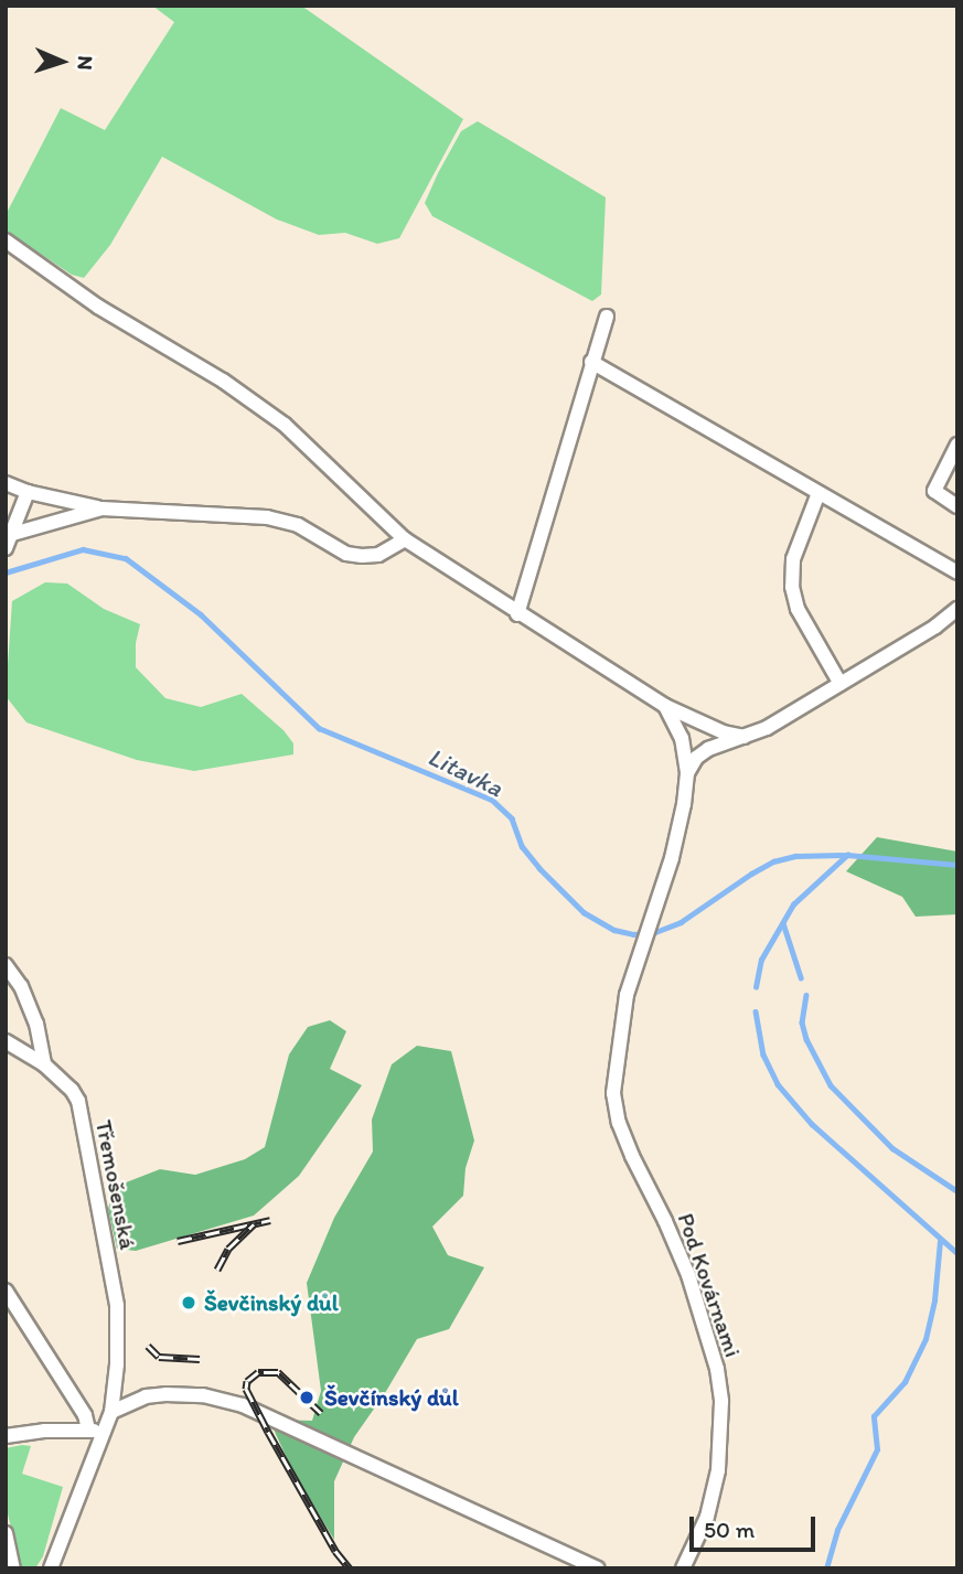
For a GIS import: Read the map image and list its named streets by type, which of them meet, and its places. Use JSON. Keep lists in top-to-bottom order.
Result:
{
  "streets": {
    "street": ["Třemošenská", "Pod Kovárnami"]
  },
  "water": ["Litavka"],
  "places": ["Ševčinský důl", "Ševčínský důl"],
  "scale_bar": "50 m",
  "north": "right"
}
